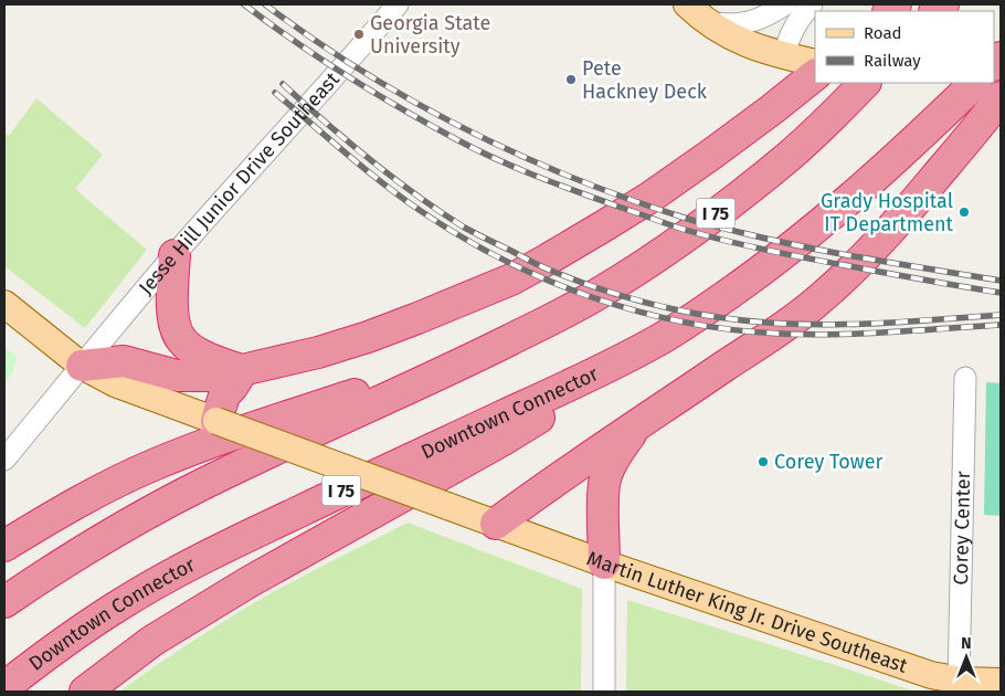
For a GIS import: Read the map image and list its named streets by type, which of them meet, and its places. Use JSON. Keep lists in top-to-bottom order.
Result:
{
  "streets": {
    "highway": ["I 75", "Downtown Connector"],
    "main road": ["Martin Luther King Jr. Drive Southeast"],
    "street": ["Jesse Hill Junior Drive Southeast", "Corey Center"]
  },
  "crossings": [
    ["Corey Center", "Martin Luther King Jr. Drive Southeast"]
  ],
  "places": [
    "Georgia State University",
    "Pete Hackney Deck",
    "Grady Hospital IT Department",
    "Corey Tower"
  ],
  "legend": ["Road", "Railway"],
  "north": "top"
}
